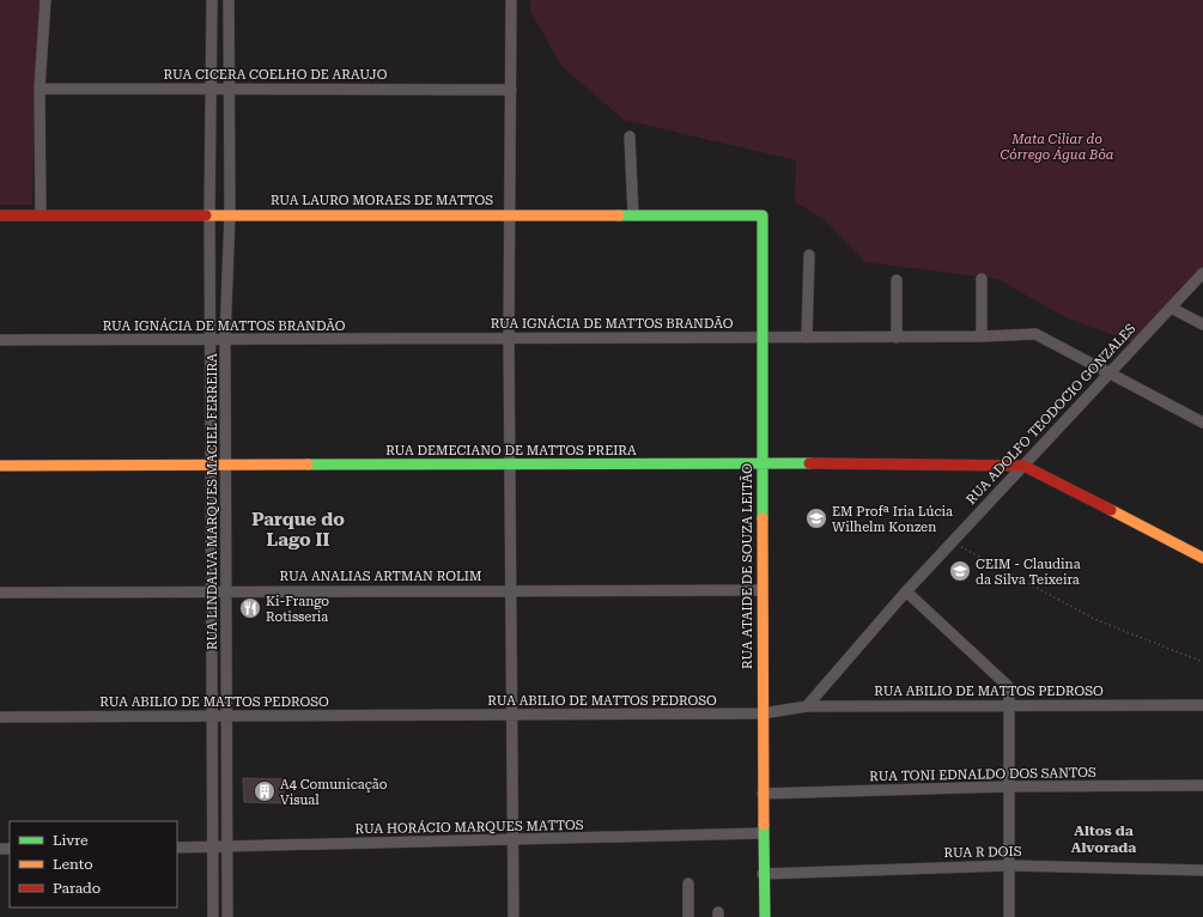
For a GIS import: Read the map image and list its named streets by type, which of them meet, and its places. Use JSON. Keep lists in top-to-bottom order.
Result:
{
  "streets": {
    "street": [
      "RUA CICERA COELHO DE ARAUJO",
      "RUA LAURO MORAES DE MATTOS",
      "RUA IGNÁCIA DE MATTOS BRANDÃO",
      "RUA ADOLFO TEODOCIO GONZALES",
      "RUA DEMECIANO DE MATTOS PREIRA",
      "RUA LINDALVA MARQUES MACIEL FERREIRA",
      "RUA ATAIDE DE SOUZA LEITÃO",
      "RUA ANALIAS ARTMAN ROLIM",
      "RUA ABILIO DE MATTOS PEDROSO",
      "RUA TONI EDNALDO DOS SANTOS",
      "RUA HORÁCIO MARQUES MATTOS",
      "RUA R DOIS"
    ]
  },
  "crossings": [
    ["RUA CICERA COELHO DE ARAUJO", "RUA LINDALVA MARQUES MACIEL FERREIRA"],
    ["RUA LAURO MORAES DE MATTOS", "RUA LINDALVA MARQUES MACIEL FERREIRA"],
    ["RUA LAURO MORAES DE MATTOS", "RUA ATAIDE DE SOUZA LEITÃO"],
    ["RUA IGNÁCIA DE MATTOS BRANDÃO", "RUA ADOLFO TEODOCIO GONZALES"],
    ["RUA IGNÁCIA DE MATTOS BRANDÃO", "RUA LINDALVA MARQUES MACIEL FERREIRA"],
    ["RUA IGNÁCIA DE MATTOS BRANDÃO", "RUA ATAIDE DE SOUZA LEITÃO"],
    ["RUA ADOLFO TEODOCIO GONZALES", "RUA DEMECIANO DE MATTOS PREIRA"],
    ["RUA ADOLFO TEODOCIO GONZALES", "RUA ABILIO DE MATTOS PEDROSO"],
    ["RUA DEMECIANO DE MATTOS PREIRA", "RUA LINDALVA MARQUES MACIEL FERREIRA"],
    ["RUA DEMECIANO DE MATTOS PREIRA", "RUA ATAIDE DE SOUZA LEITÃO"],
    ["RUA LINDALVA MARQUES MACIEL FERREIRA", "RUA ANALIAS ARTMAN ROLIM"],
    ["RUA LINDALVA MARQUES MACIEL FERREIRA", "RUA ABILIO DE MATTOS PEDROSO"],
    ["RUA LINDALVA MARQUES MACIEL FERREIRA", "RUA HORÁCIO MARQUES MATTOS"],
    ["RUA ATAIDE DE SOUZA LEITÃO", "RUA ANALIAS ARTMAN ROLIM"],
    ["RUA ATAIDE DE SOUZA LEITÃO", "RUA ABILIO DE MATTOS PEDROSO"],
    ["RUA ATAIDE DE SOUZA LEITÃO", "RUA TONI EDNALDO DOS SANTOS"],
    ["RUA ATAIDE DE SOUZA LEITÃO", "RUA HORÁCIO MARQUES MATTOS"],
    ["RUA ATAIDE DE SOUZA LEITÃO", "RUA R DOIS"]
  ],
  "districts": ["Parque do Lago II", "Altos da Alvorada"],
  "parks": ["Mata Ciliar do Córrego Água Bôa"],
  "places": {
    "school or university": ["EM Profª Iria Lúcia Wilhelm Konzen", "CEIM - Claudina da Silva Teixeira"],
    "restaurant": ["Ki-Frango Rotisseria"],
    "building": ["A4 Comunicação Visual"]
  },
  "legend": ["Livre", "Lento", "Parado"]
}
